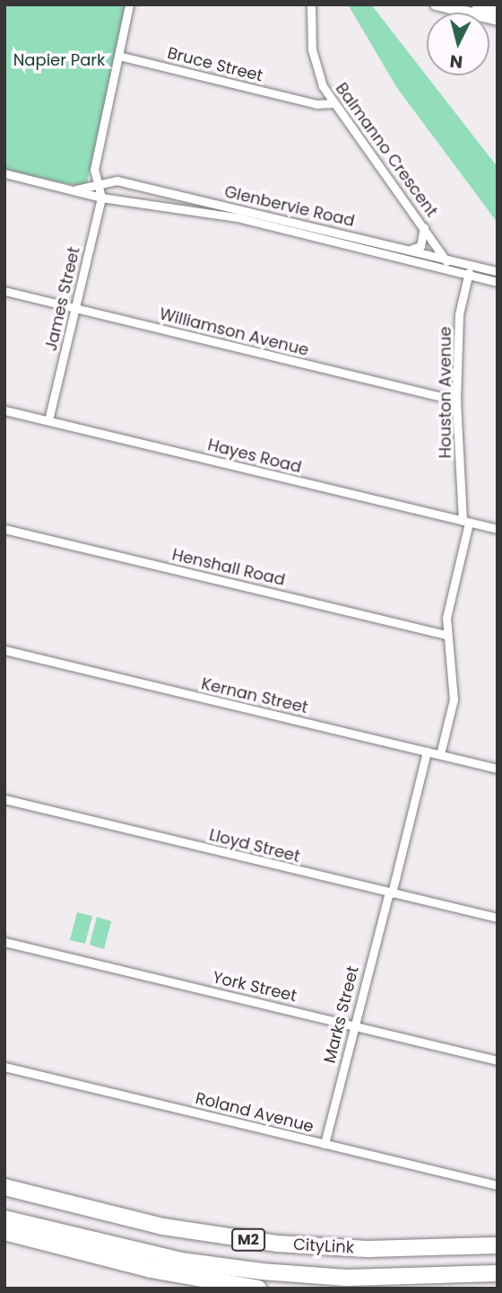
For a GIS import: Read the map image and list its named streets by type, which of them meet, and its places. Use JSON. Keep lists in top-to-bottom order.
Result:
{
  "streets": {
    "highway": ["M2", "CityLink"],
    "street": [
      "Bruce Street",
      "Balmanno Crescent",
      "Glenbervie Road",
      "James Street",
      "Williamson Avenue",
      "Houston Avenue",
      "Hayes Road",
      "Henshall Road",
      "Kernan Street",
      "Lloyd Street",
      "York Street",
      "Marks Street",
      "Roland Avenue"
    ]
  },
  "crossings": [
    ["Bruce Street", "Balmanno Crescent"],
    ["Bruce Street", "James Street"],
    ["Balmanno Crescent", "Glenbervie Road"],
    ["Glenbervie Road", "James Street"],
    ["Glenbervie Road", "Houston Avenue"],
    ["James Street", "Williamson Avenue"],
    ["James Street", "Hayes Road"],
    ["Williamson Avenue", "Houston Avenue"],
    ["Houston Avenue", "Hayes Road"],
    ["Houston Avenue", "Henshall Road"],
    ["Houston Avenue", "Kernan Street"],
    ["Kernan Street", "Marks Street"],
    ["Lloyd Street", "Marks Street"],
    ["York Street", "Marks Street"],
    ["Marks Street", "Roland Avenue"]
  ],
  "parks": ["Napier Park"],
  "north": "bottom"
}
